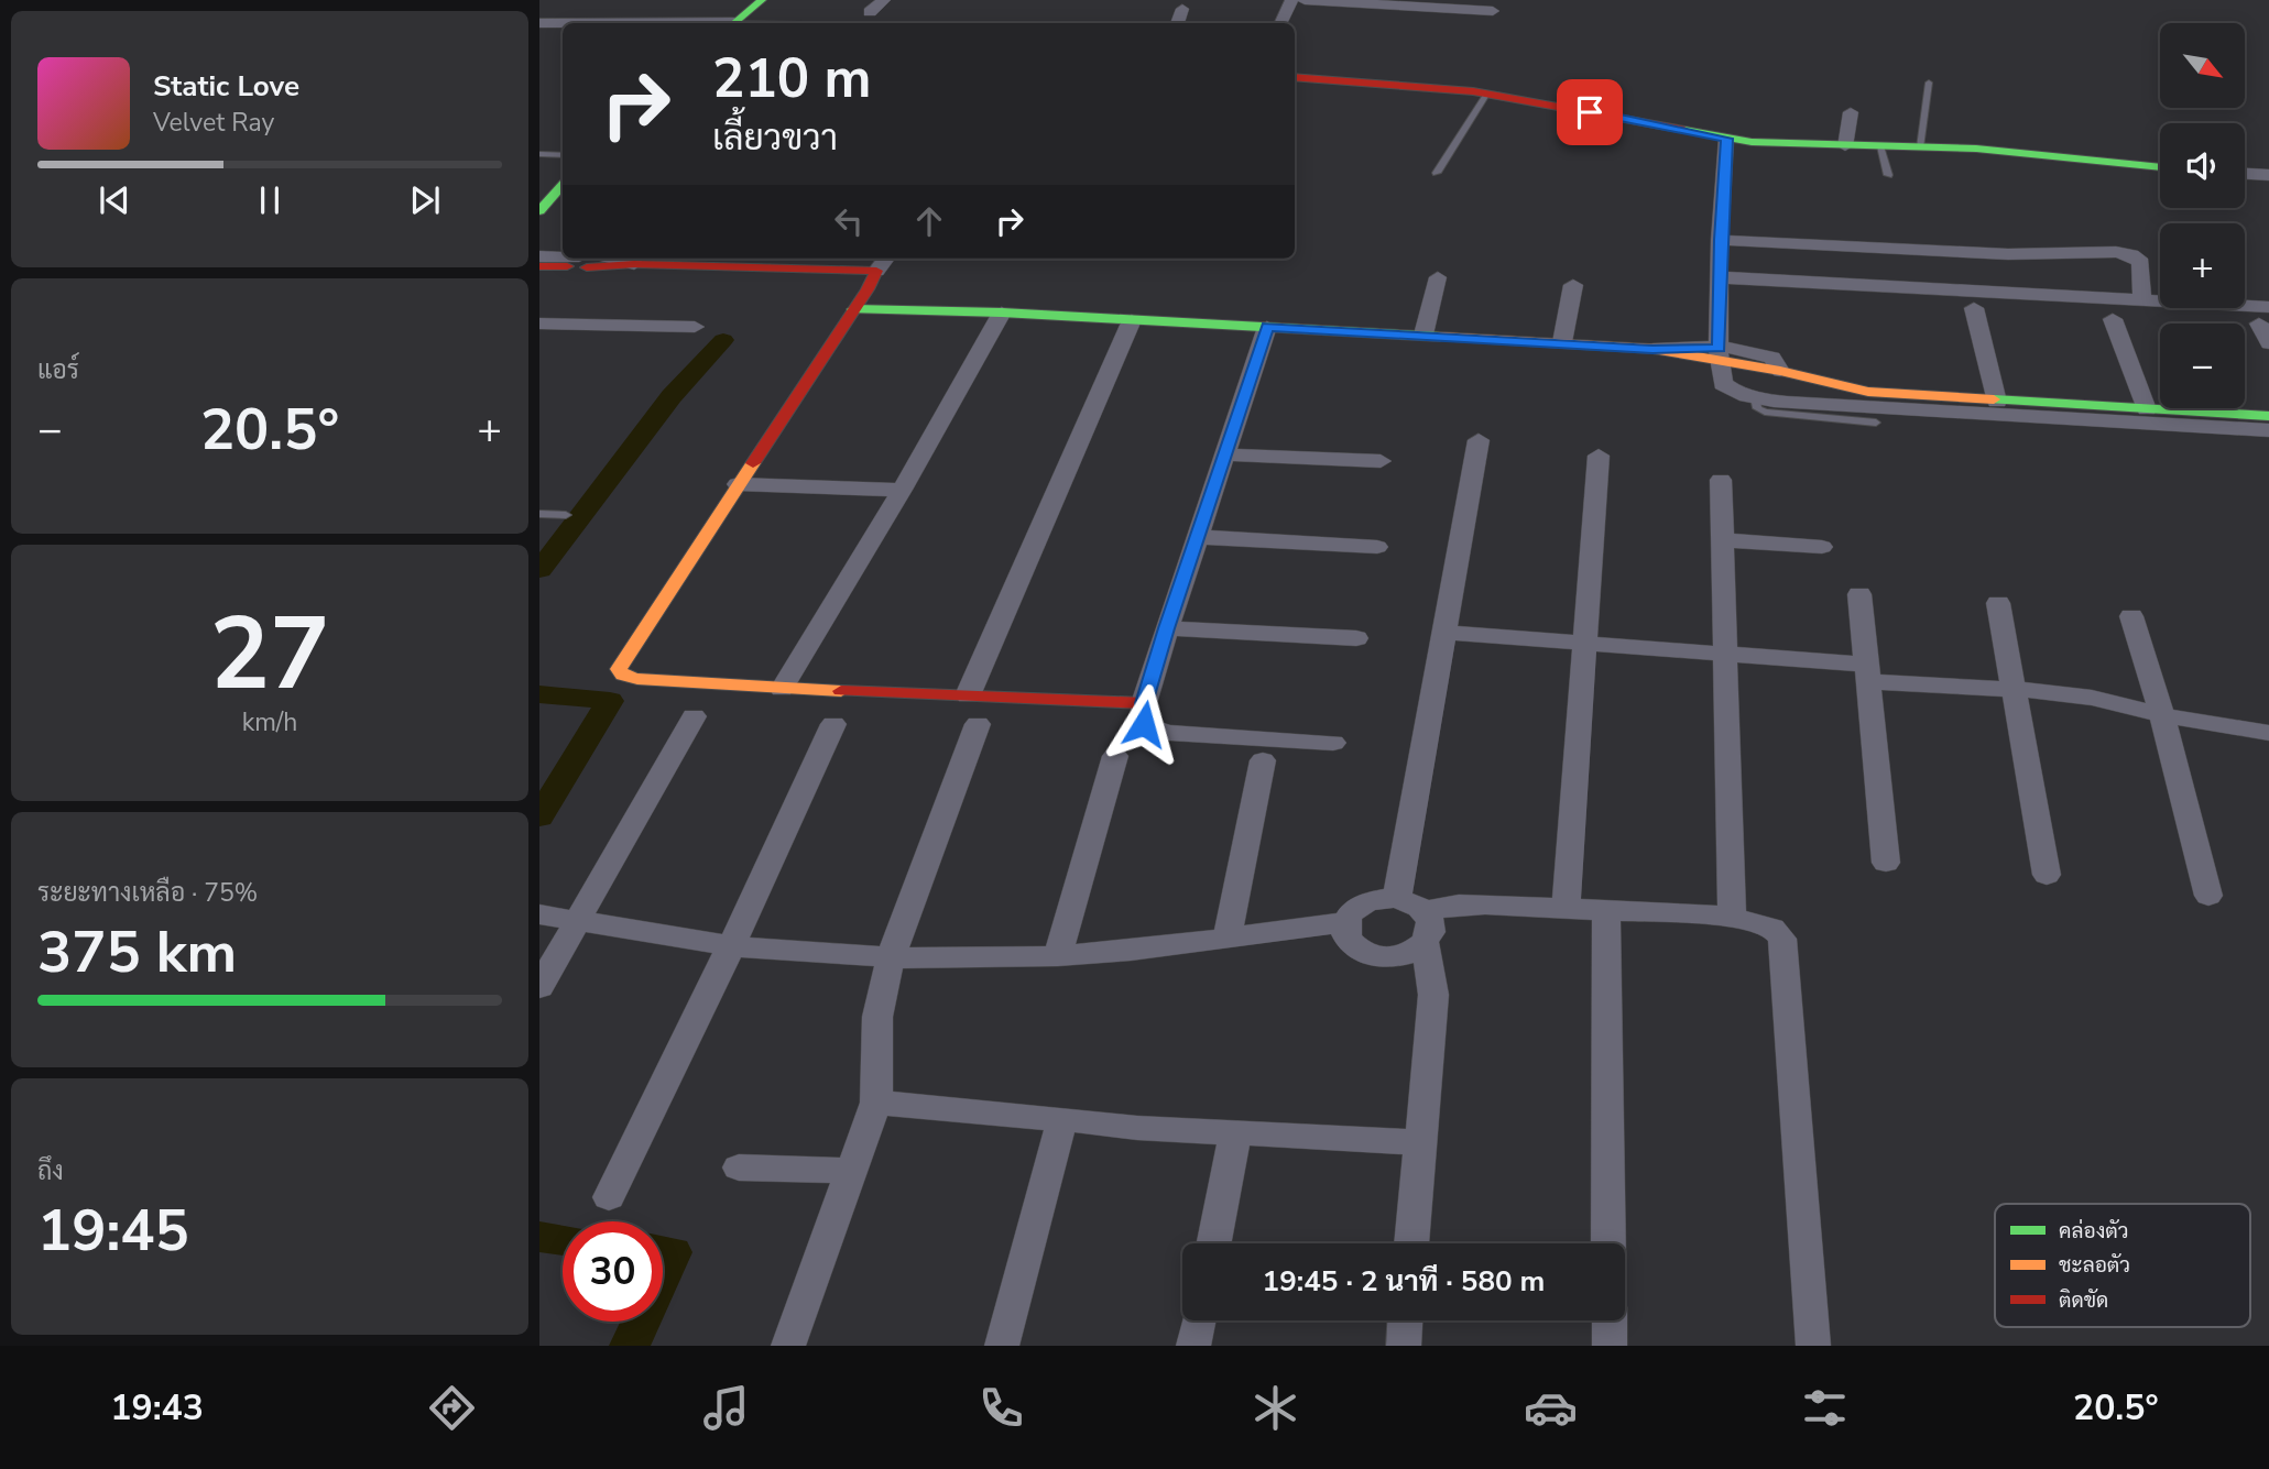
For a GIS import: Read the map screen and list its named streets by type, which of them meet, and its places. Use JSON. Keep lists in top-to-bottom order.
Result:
{
  "legend": ["คล่องตัว", "ชะลอตัว", "ติดขัด"],
  "north": "bottom right",
  "page": {
    "map_buttons": ["+", "−"],
    "turn": ["210 m", "เลี้ยวขวา"],
    "song": ["Static Love", "Velvet Ray"],
    "tile": [
      "แอร์",
      ["27", "km/h"],
      ["ระยะทางเหลือ · 75%", "375 km"],
      ["ถึง", "19:45"]
    ],
    "heat": ["−", "20.5°", "+"],
    "limit": "30",
    "trip": "19:45 · 2 นาที · 580 m",
    "tabs": ["19:43", "20.5°"]
  }
}
